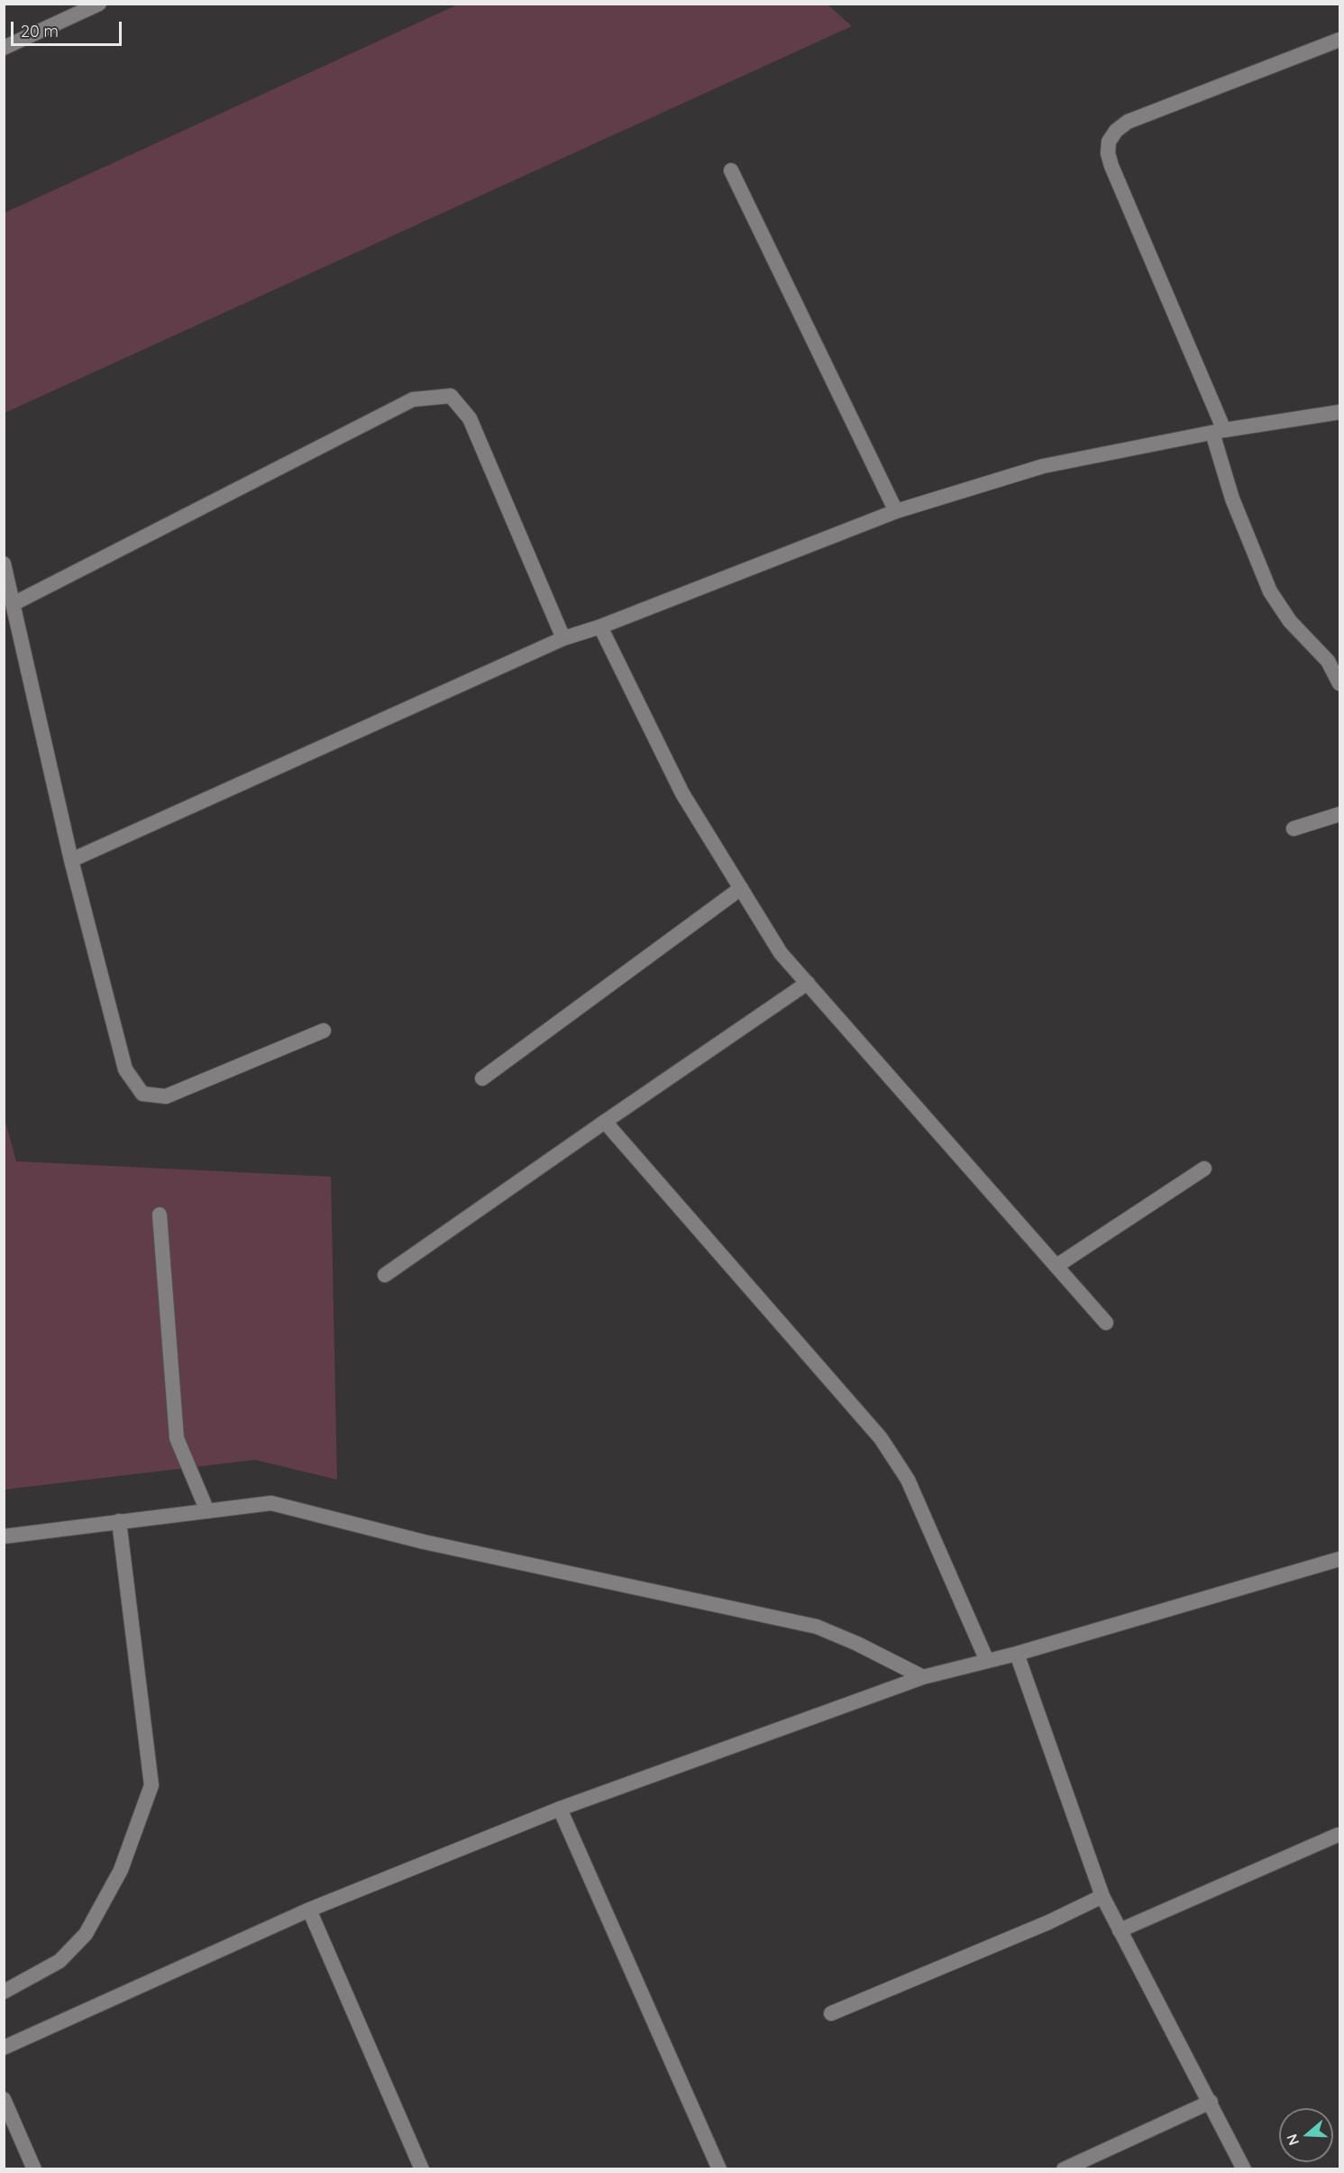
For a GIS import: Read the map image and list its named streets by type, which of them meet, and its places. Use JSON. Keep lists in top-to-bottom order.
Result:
{
  "scale_bar": "20 m",
  "north": "left"
}
